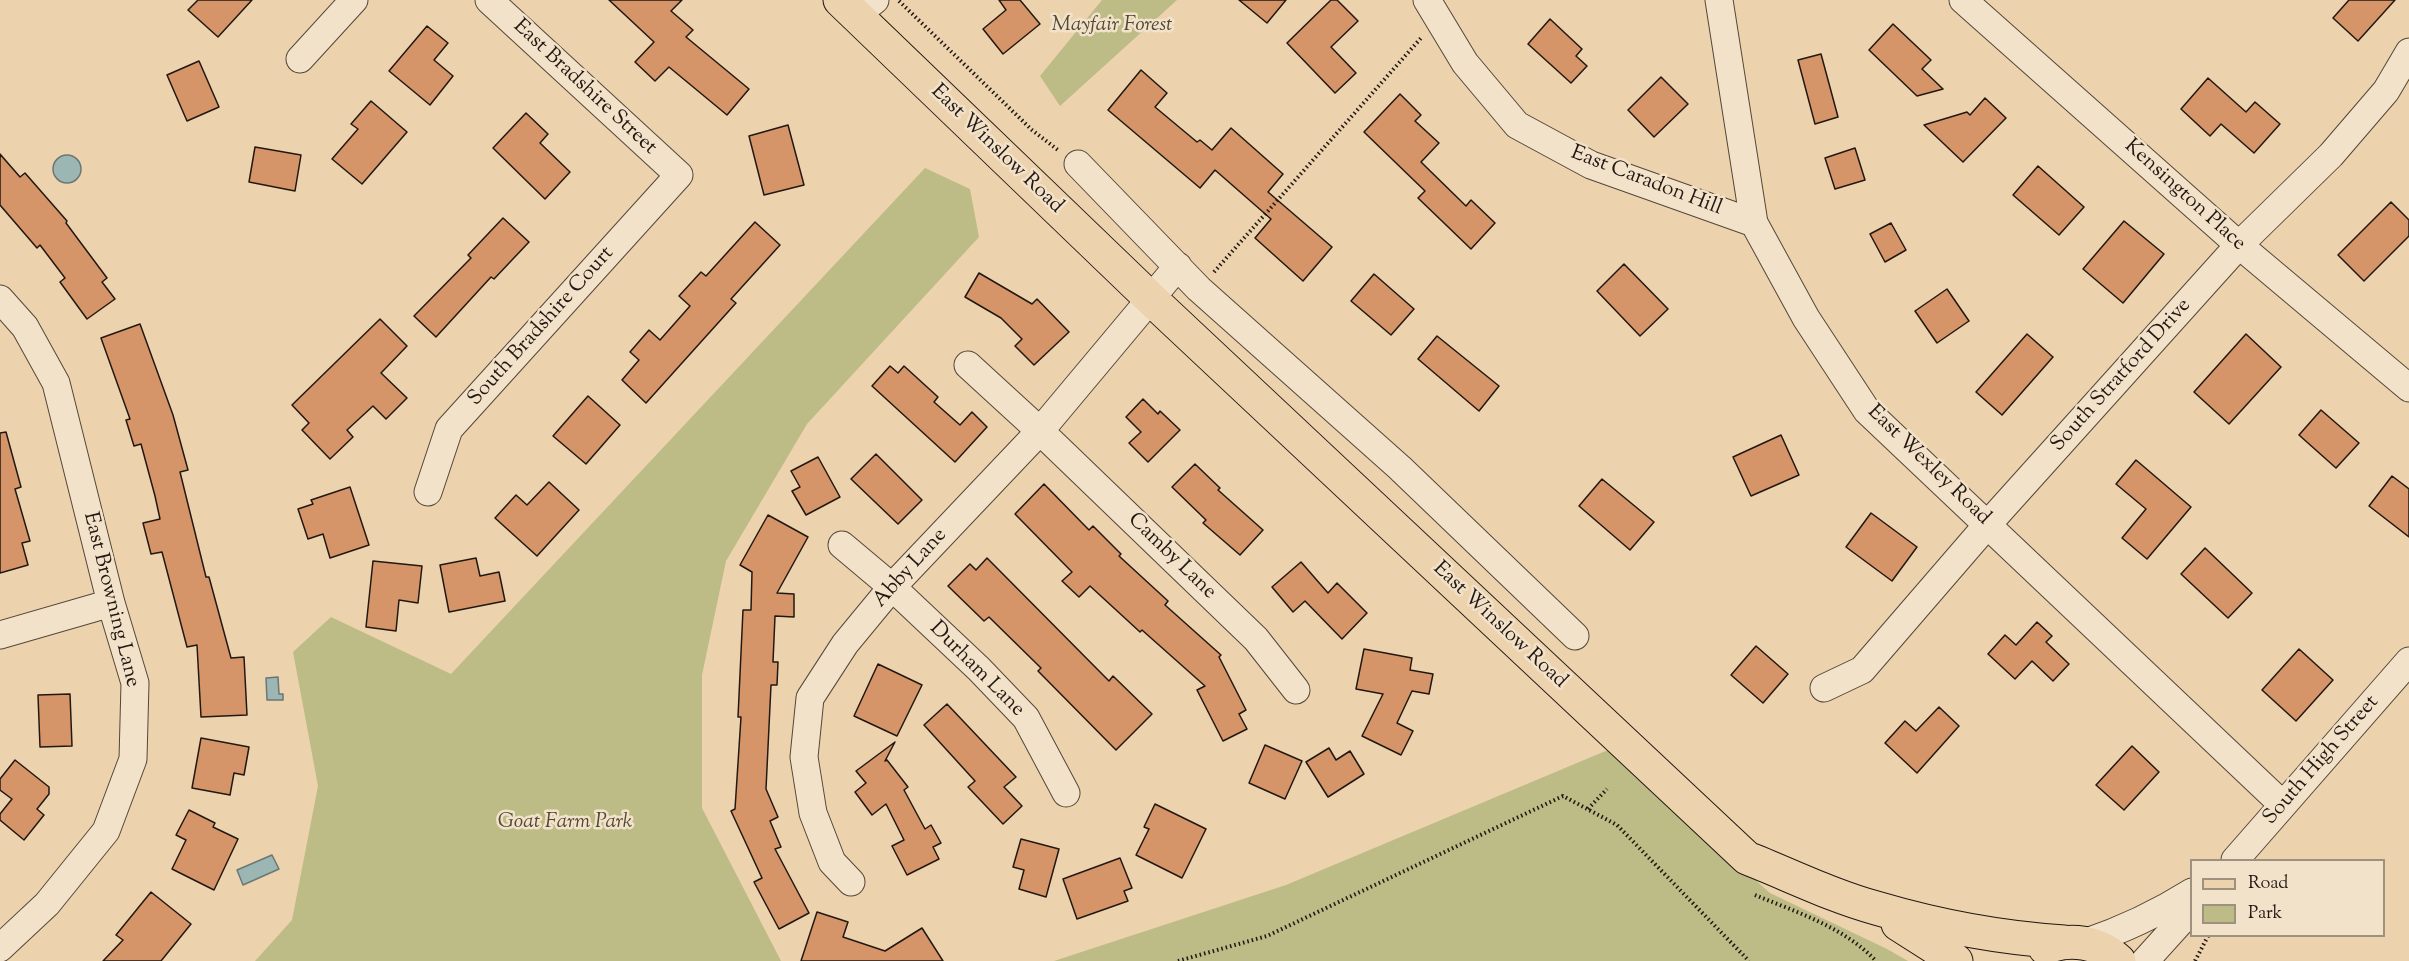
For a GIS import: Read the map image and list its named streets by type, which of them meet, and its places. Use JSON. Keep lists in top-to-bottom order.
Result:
{
  "streets": {
    "main road": ["East Winslow Road"],
    "street": [
      "East Bradshire Street",
      "East Caradon Hill",
      "Kensington Place",
      "South Bradshire Court",
      "South Stratford Drive",
      "East Wexley Road",
      "Camby Lane",
      "Abby Lane",
      "East Browning Lane",
      "Durham Lane",
      "South High Street"
    ]
  },
  "crossings": [
    ["East Bradshire Street", "South Bradshire Court"],
    ["East Winslow Road", "Abby Lane"],
    ["East Caradon Hill", "East Wexley Road"],
    ["Kensington Place", "South Stratford Drive"],
    ["South Stratford Drive", "East Wexley Road"],
    ["East Wexley Road", "South High Street"],
    ["Camby Lane", "Abby Lane"],
    ["Abby Lane", "Durham Lane"]
  ],
  "parks": ["Mayfair Forest", "Goat Farm Park"],
  "legend": ["Road", "Park"]
}
